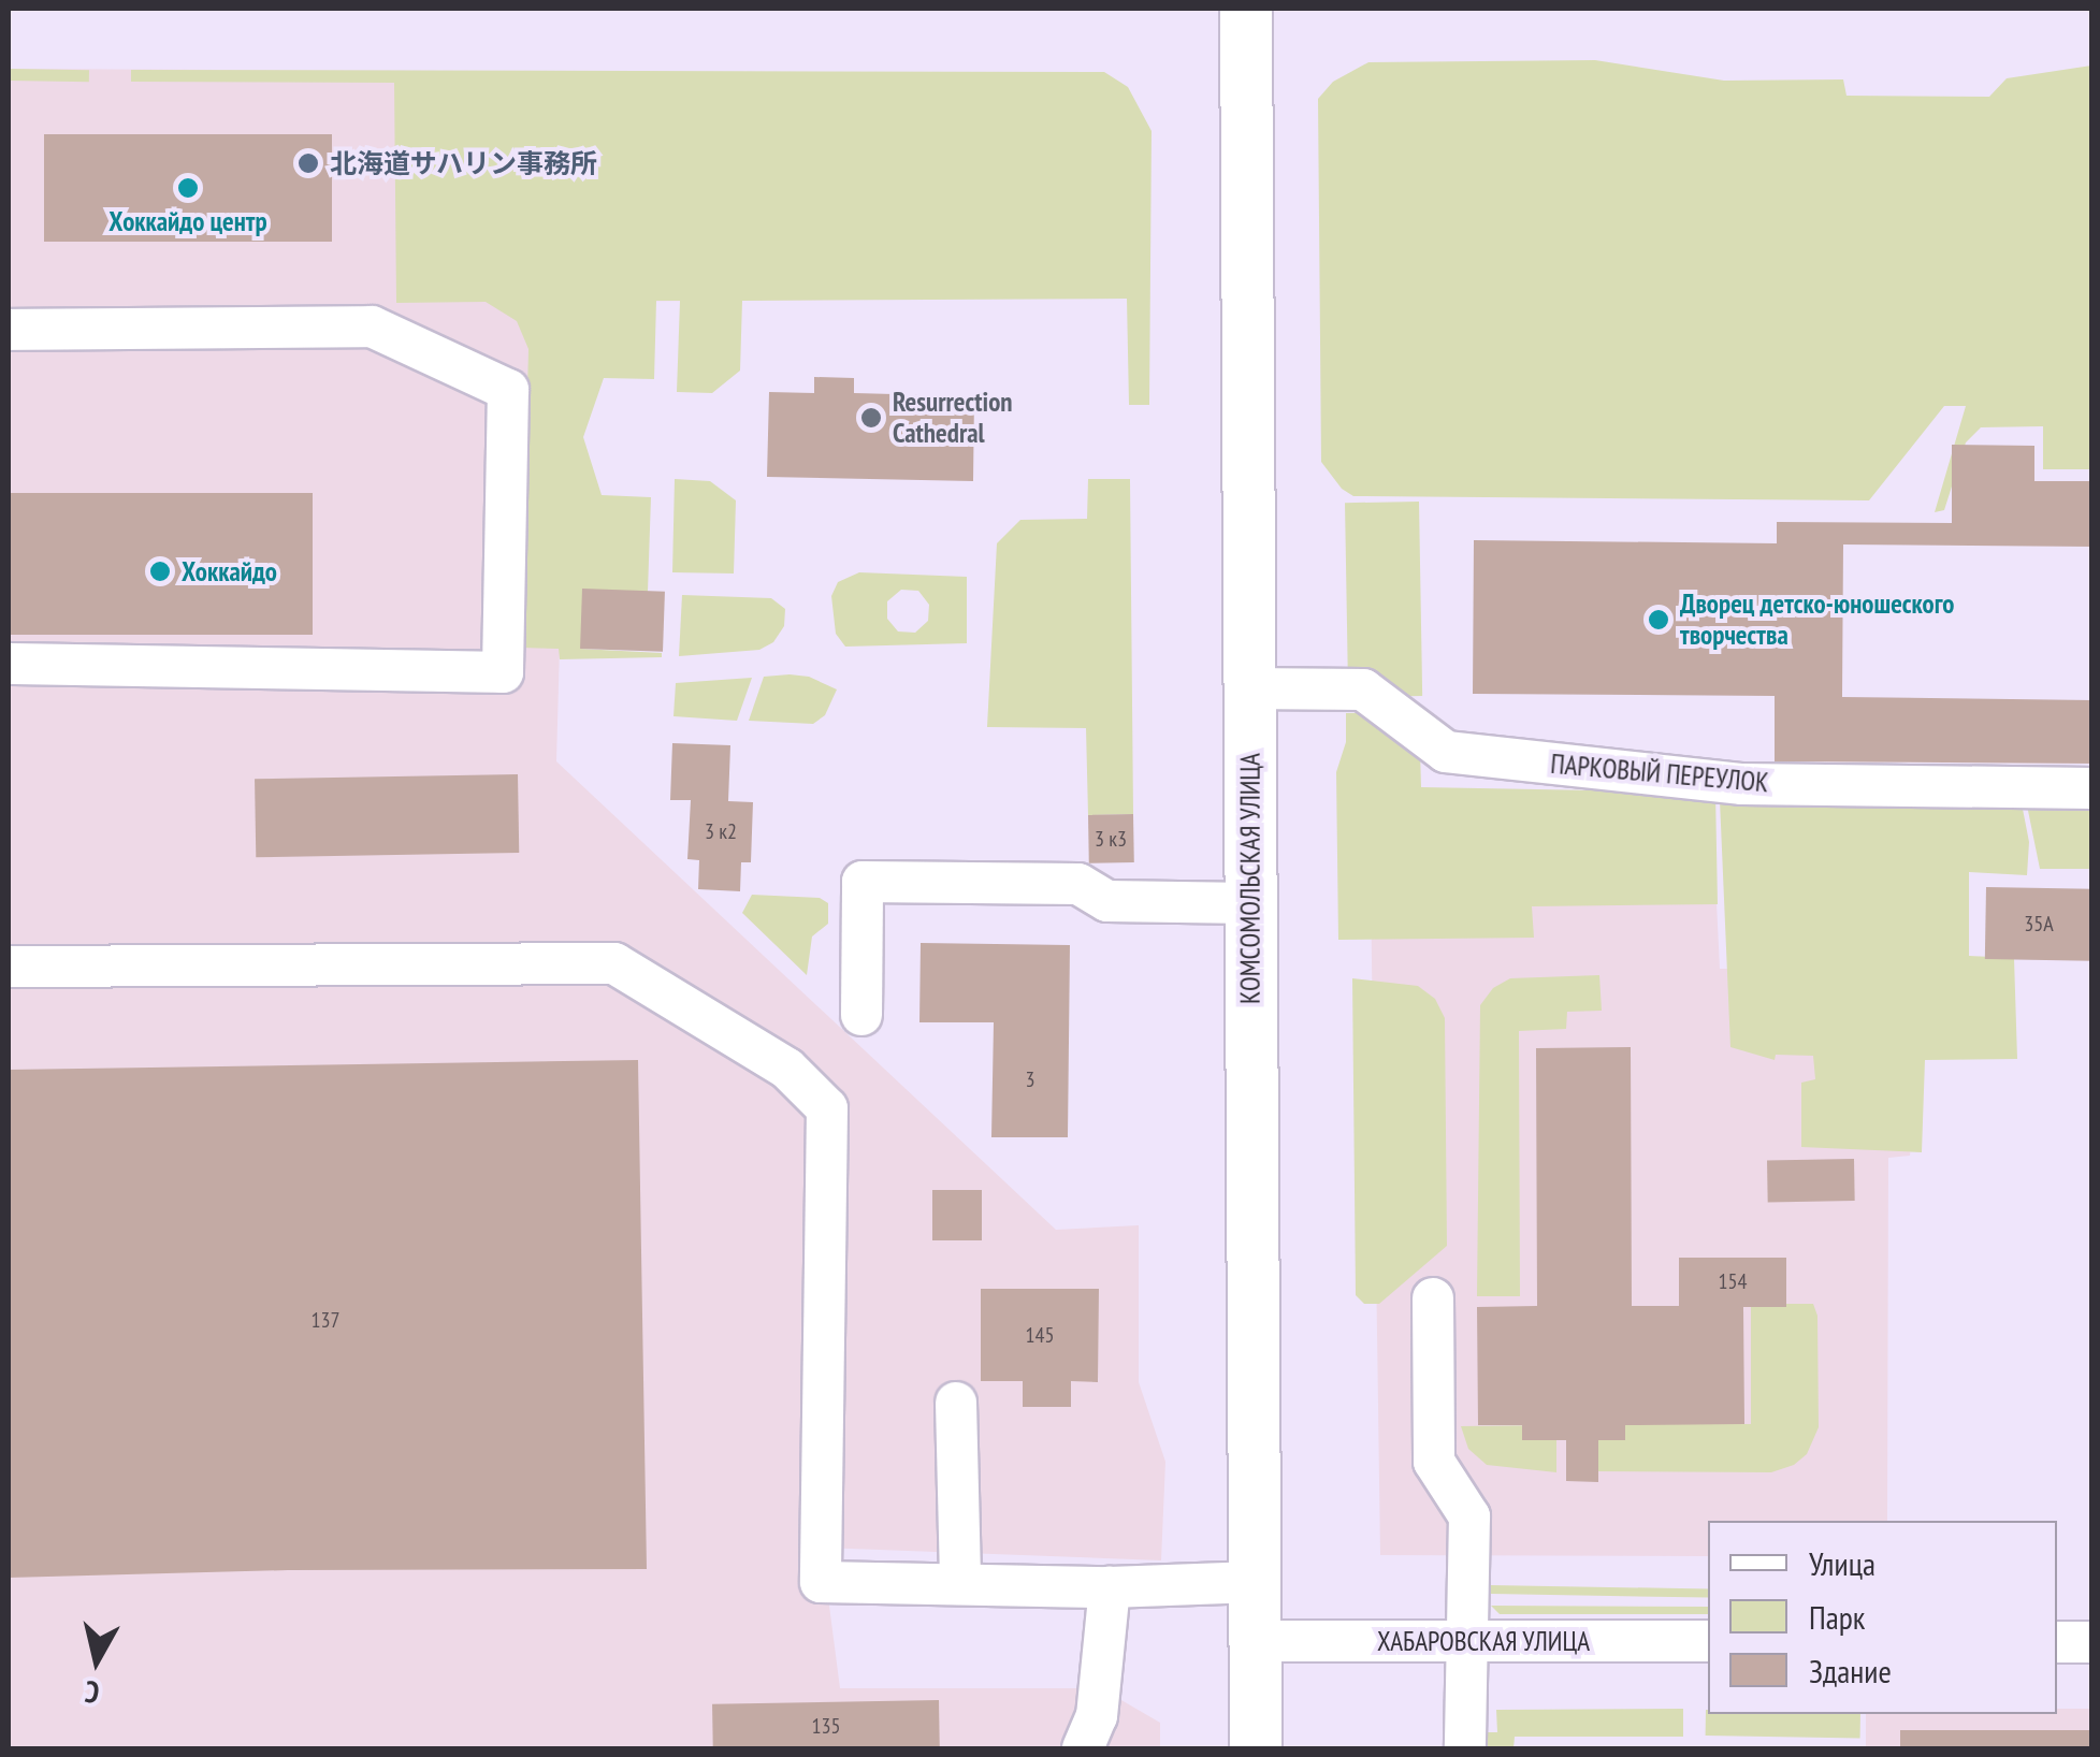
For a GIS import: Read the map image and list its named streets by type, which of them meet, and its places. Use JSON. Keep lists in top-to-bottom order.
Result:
{
  "streets": {
    "main road": ["КОМСОМОЛЬСКАЯ УЛИЦА"],
    "street": ["ПАРКОВЫЙ ПЕРЕУЛОК", "ХАБАРОВСКАЯ УЛИЦА"]
  },
  "crossings": [
    ["ПАРКОВЫЙ ПЕРЕУЛОК", "КОМСОМОЛЬСКАЯ УЛИЦА"],
    ["КОМСОМОЛЬСКАЯ УЛИЦА", "ХАБАРОВСКАЯ УЛИЦА"]
  ],
  "places": [
    "北海道サハリン事務所",
    "Хоккайдо центр",
    "Resurrection Cathedral",
    "Хоккайдо",
    "Дворец детско-юношеского творчества"
  ],
  "house_numbers": [
    "3 к2",
    "3 к3",
    "35А",
    "3",
    "154",
    "137",
    "145",
    "135"
  ],
  "legend": ["Улица", "Парк", "Здание"],
  "north": "bottom"
}
